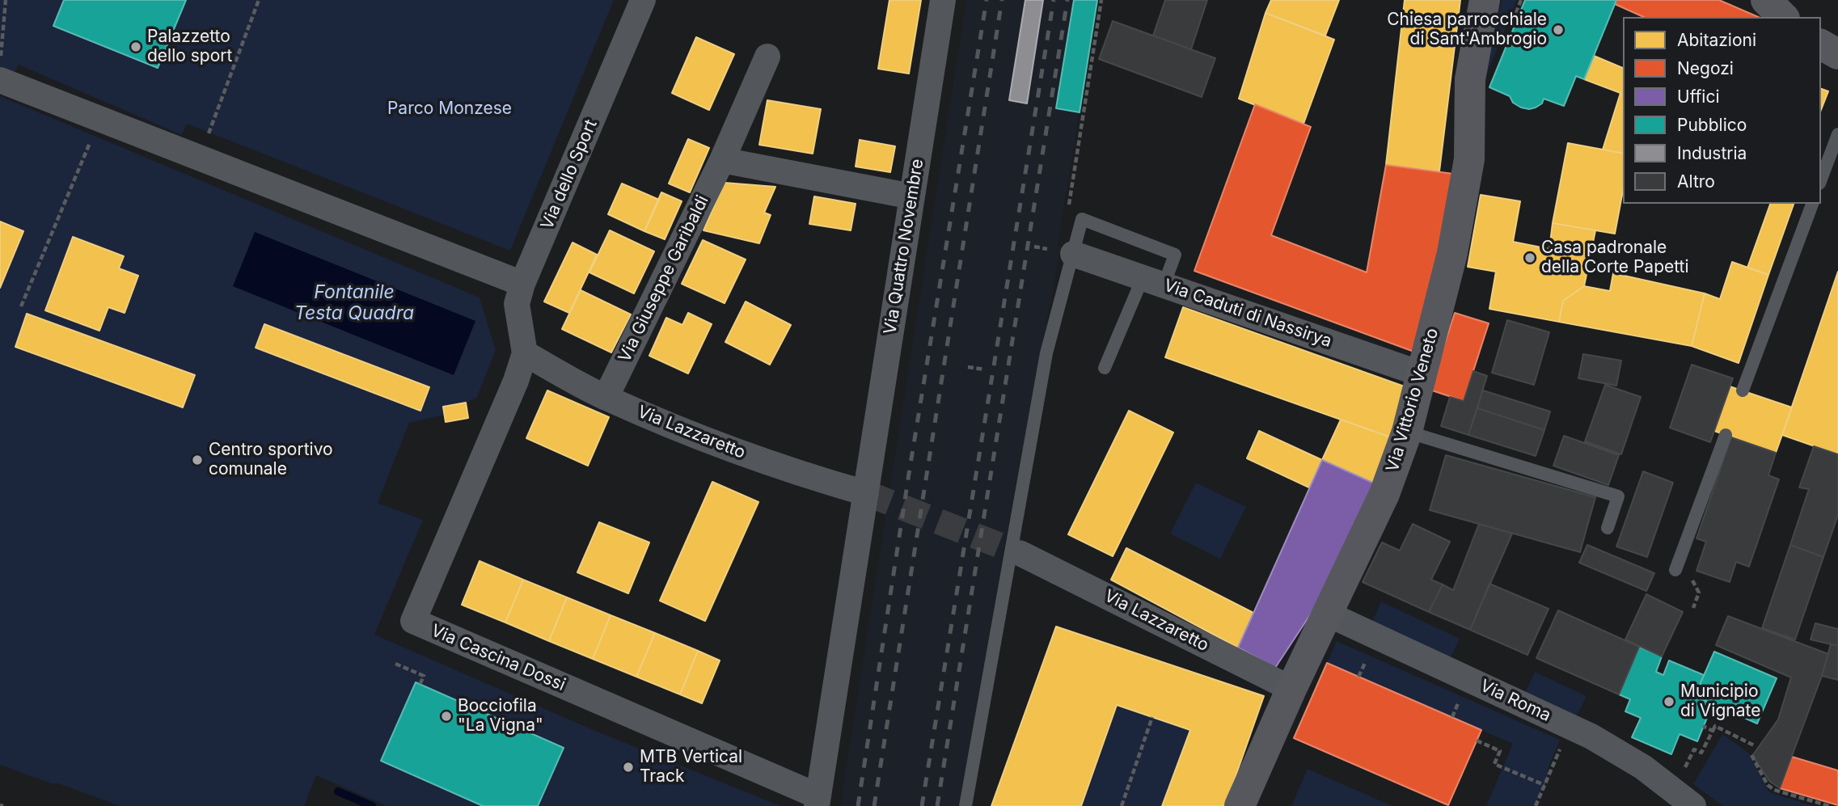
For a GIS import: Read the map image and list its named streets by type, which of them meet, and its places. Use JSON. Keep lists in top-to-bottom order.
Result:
{
  "streets": {
    "street": [
      "Via dello Sport",
      "Via Quattro Novembre",
      "Via Giuseppe Garibaldi",
      "Via Caduti di Nassirya",
      "Via Vittorio Veneto",
      "Via Lazzaretto",
      "Via Cascina Dossi",
      "Via Roma"
    ]
  },
  "crossings": [
    ["Via dello Sport", "Via Lazzaretto"],
    ["Via dello Sport", "Via Cascina Dossi"],
    ["Via Quattro Novembre", "Via Lazzaretto"],
    ["Via Quattro Novembre", "Via Cascina Dossi"],
    ["Via Giuseppe Garibaldi", "Via Lazzaretto"],
    ["Via Caduti di Nassirya", "Via Vittorio Veneto"],
    ["Via Vittorio Veneto", "Via Lazzaretto"],
    ["Via Vittorio Veneto", "Via Roma"],
    ["Via Lazzaretto", "Via Cascina Dossi"]
  ],
  "water": ["Fontanile Testa Quadra"],
  "parks": ["Parco Monzese"],
  "places": [
    "Chiesa parrocchiale di Sant'Ambrogio",
    "Palazzetto dello sport",
    "Casa padronale della Corte Papetti",
    "Centro sportivo comunale",
    "Municipio di Vignate",
    "Bocciofila \"La Vigna\"",
    "MTB Vertical Track"
  ],
  "legend": [
    "Abitazioni",
    "Negozi",
    "Uffici",
    "Pubblico",
    "Industria",
    "Altro"
  ]
}
